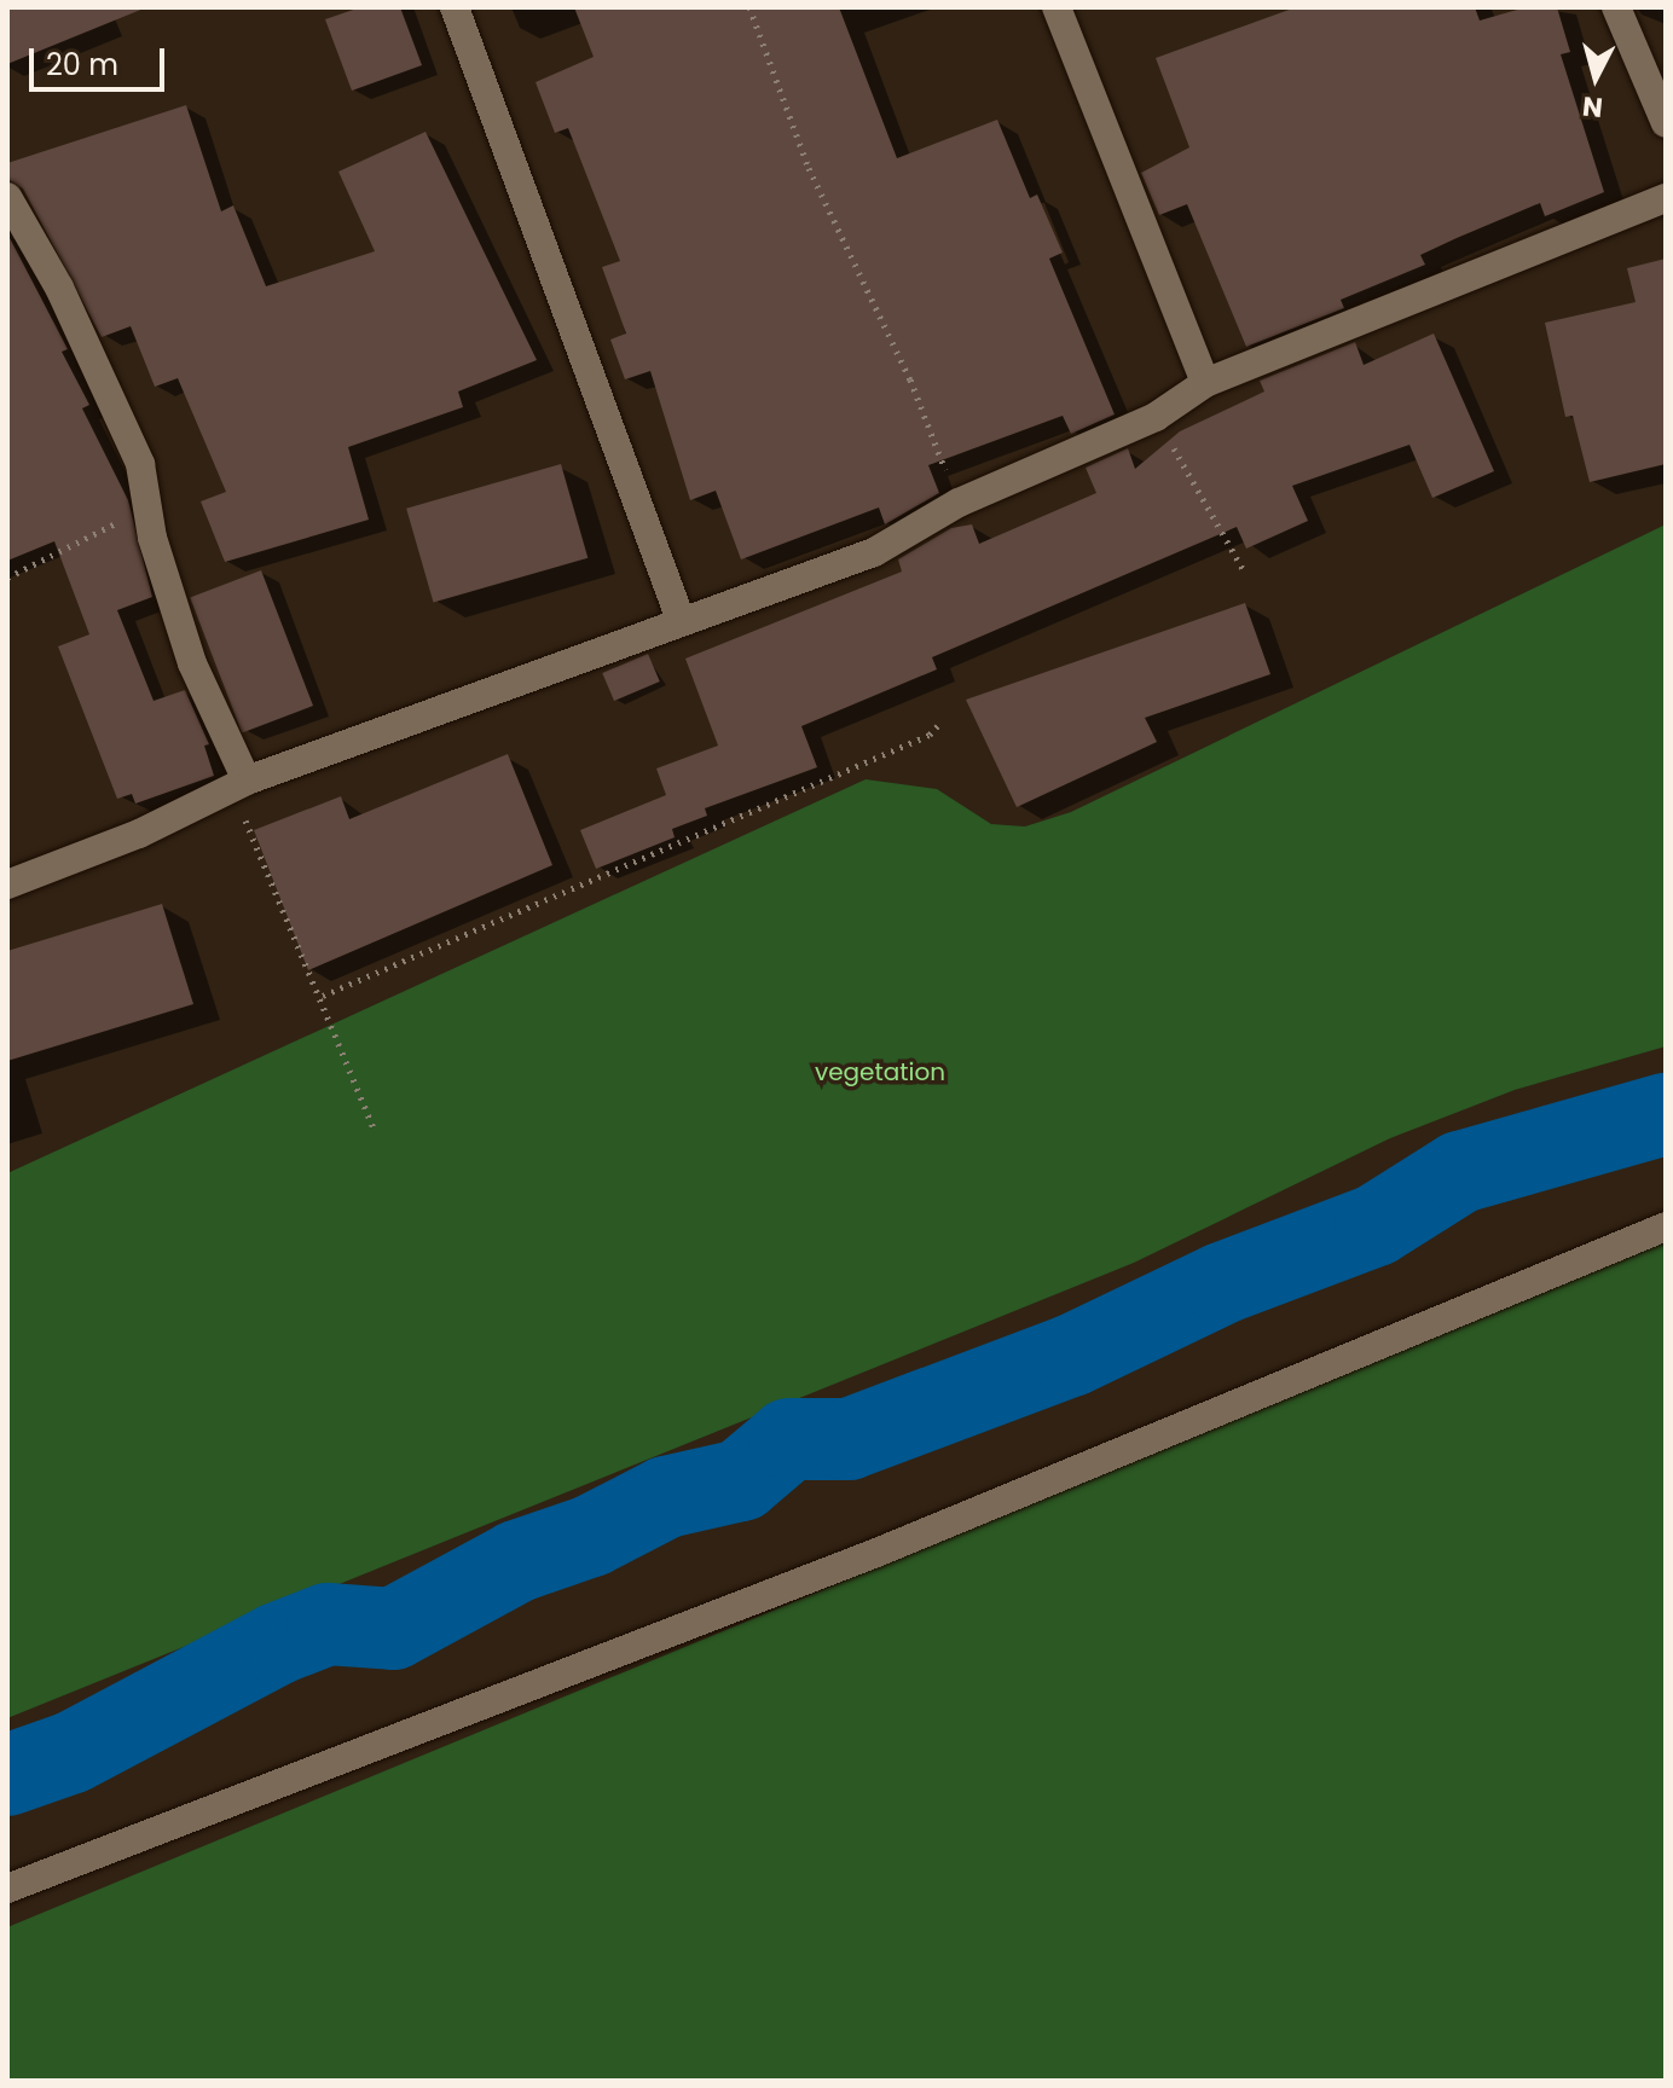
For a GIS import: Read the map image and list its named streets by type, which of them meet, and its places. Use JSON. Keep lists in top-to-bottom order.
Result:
{
  "parks": ["vegetation"],
  "scale_bar": "20 m",
  "north": "bottom"
}
